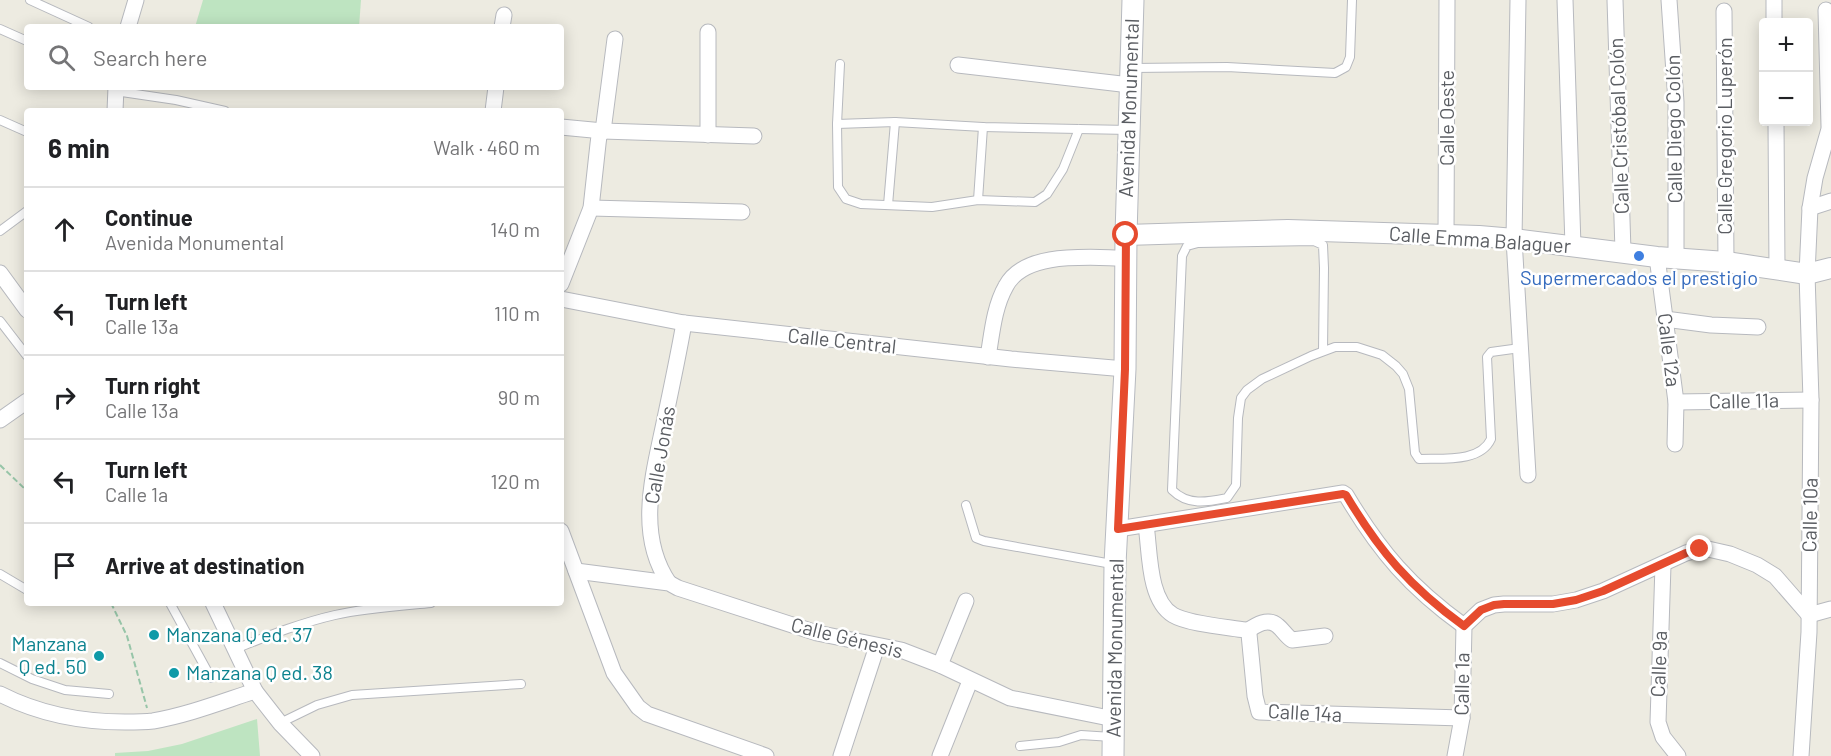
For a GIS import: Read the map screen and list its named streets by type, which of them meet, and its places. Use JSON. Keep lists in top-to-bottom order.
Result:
{
  "streets": {
    "main road": ["Avenida Monumental"],
    "street": [
      "Calle Oeste",
      "Calle Cristóbal Colón",
      "Calle Diego Colón",
      "Calle Gregorio Luperón",
      "Calle Emma Balaguer",
      "Calle Central",
      "Calle 12a",
      "Calle 11a",
      "Calle Jonás",
      "Calle 10a",
      "Calle Génesis",
      "Calle 9a",
      "Calle 1a",
      "Calle 14a"
    ]
  },
  "crossings": [
    ["Avenida Monumental", "Calle Emma Balaguer"],
    ["Avenida Monumental", "Calle Central"],
    ["Avenida Monumental", "Calle Génesis"],
    ["Calle Oeste", "Calle Emma Balaguer"],
    ["Calle Cristóbal Colón", "Calle Emma Balaguer"],
    ["Calle Diego Colón", "Calle Emma Balaguer"],
    ["Calle Diego Colón", "Calle 12a"],
    ["Calle Gregorio Luperón", "Calle Emma Balaguer"],
    ["Calle Emma Balaguer", "Calle 12a"],
    ["Calle Emma Balaguer", "Calle 10a"],
    ["Calle Central", "Calle Jonás"],
    ["Calle 12a", "Calle 11a"],
    ["Calle 11a", "Calle 10a"],
    ["Calle Jonás", "Calle Génesis"],
    ["Calle 10a", "Calle 1a"],
    ["Calle 9a", "Calle 1a"],
    ["Calle 1a", "Calle 14a"]
  ],
  "places": [
    "Supermercados el prestigio",
    "Manzana Q ed. 37",
    "Manzana Q ed. 50",
    "Manzana Q ed. 38"
  ],
  "page": {
    "map_buttons": ["+", "−"],
    "search": "Search here",
    "heading": ["6 min", "Walk · 460 m"],
    "list": [
      ["Continue", "Avenida Monumental", "140 m"],
      ["Turn left", "Calle 13a", "110 m"],
      ["Turn right", "Calle 13a", "90 m"],
      ["Turn left", "Calle 1a", "120 m"],
      "Arrive at destination"
    ]
  }
}
